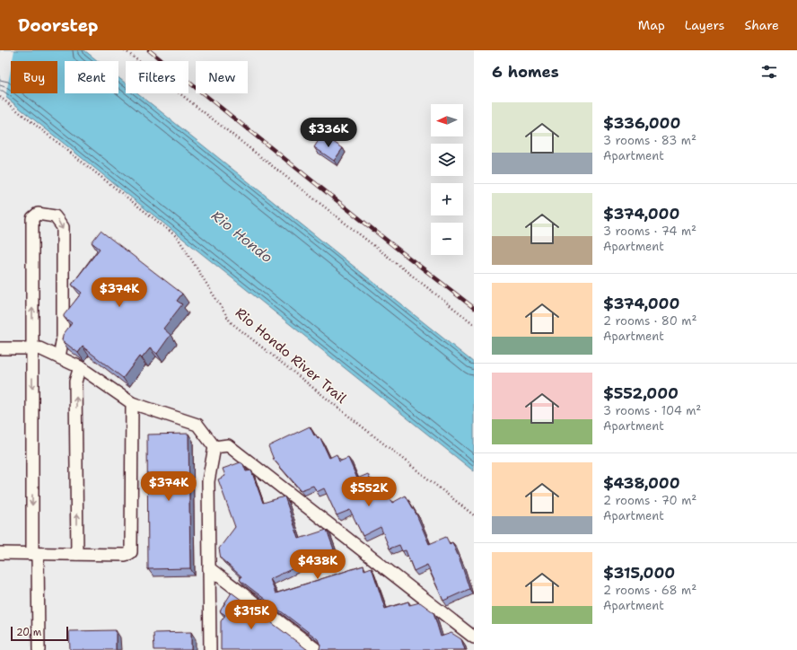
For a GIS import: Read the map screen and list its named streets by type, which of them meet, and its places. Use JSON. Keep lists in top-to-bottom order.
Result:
{
  "streets": {
    "path": ["Rio Hondo River Trail"]
  },
  "water": ["Rio Hondo"],
  "scale_bar": "20 m",
  "north": "left",
  "page": {
    "header": "Doorstep",
    "nav": ["Map", "Layers", "Share"],
    "heading": "6 homes",
    "chip": [
      "Buy",
      "Rent",
      "Filters",
      "New"
    ],
    "list": [
      {
        "name": "$336,000",
        "note": "3 rooms · 83 m² · Apartment"
      },
      {
        "name": "$374,000",
        "note": "3 rooms · 74 m² · Apartment"
      },
      {
        "name": "$374,000",
        "note": "2 rooms · 80 m² · Apartment"
      },
      {
        "name": "$552,000",
        "note": "3 rooms · 104 m² · Apartment"
      },
      {
        "name": "$438,000",
        "note": "2 rooms · 70 m² · Apartment"
      },
      {
        "name": "$315,000",
        "note": "2 rooms · 68 m² · Apartment"
      }
    ],
    "map_buttons": ["+", "−"],
    "price": [
      "$336K",
      "$374K",
      "$374K",
      "$552K",
      "$438K",
      "$315K"
    ],
    "scale": "20 m"
  }
}
